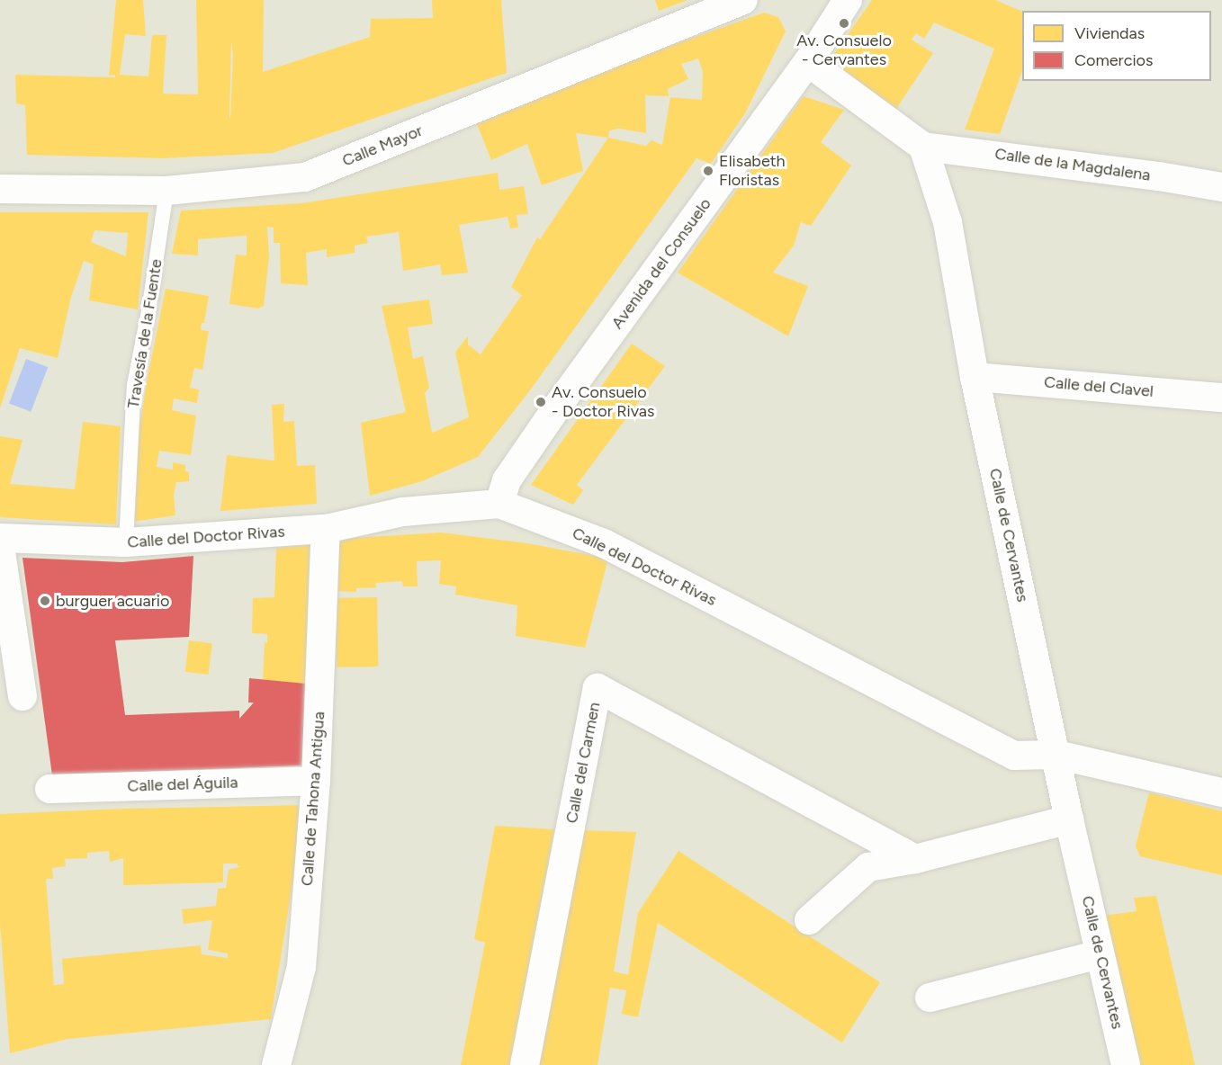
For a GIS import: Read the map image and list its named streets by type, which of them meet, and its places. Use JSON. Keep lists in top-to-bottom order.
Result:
{
  "streets": {
    "street": [
      "Calle Mayor",
      "Calle de la Magdalena",
      "Avenida del Consuelo",
      "Calle del Clavel",
      "Calle de Cervantes",
      "Calle del Doctor Rivas",
      "Calle del Carmen",
      "Calle del Águila",
      "Calle de Tahona Antigua"
    ],
    "lane": ["Travesía de la Fuente"]
  },
  "crossings": [
    ["Calle Mayor", "Travesía de la Fuente"],
    ["Calle de la Magdalena", "Calle de Cervantes"],
    ["Avenida del Consuelo", "Calle del Doctor Rivas"],
    ["Travesía de la Fuente", "Calle del Doctor Rivas"],
    ["Calle del Clavel", "Calle de Cervantes"],
    ["Calle de Cervantes", "Calle del Doctor Rivas"],
    ["Calle del Doctor Rivas", "Calle de Tahona Antigua"],
    ["Calle del Águila", "Calle de Tahona Antigua"]
  ],
  "places": [
    "Av. Consuelo - Cervantes",
    "Elisabeth Floristas",
    "Av. Consuelo - Doctor Rivas",
    "burguer acuario"
  ],
  "legend": ["Viviendas", "Comercios"]
}
